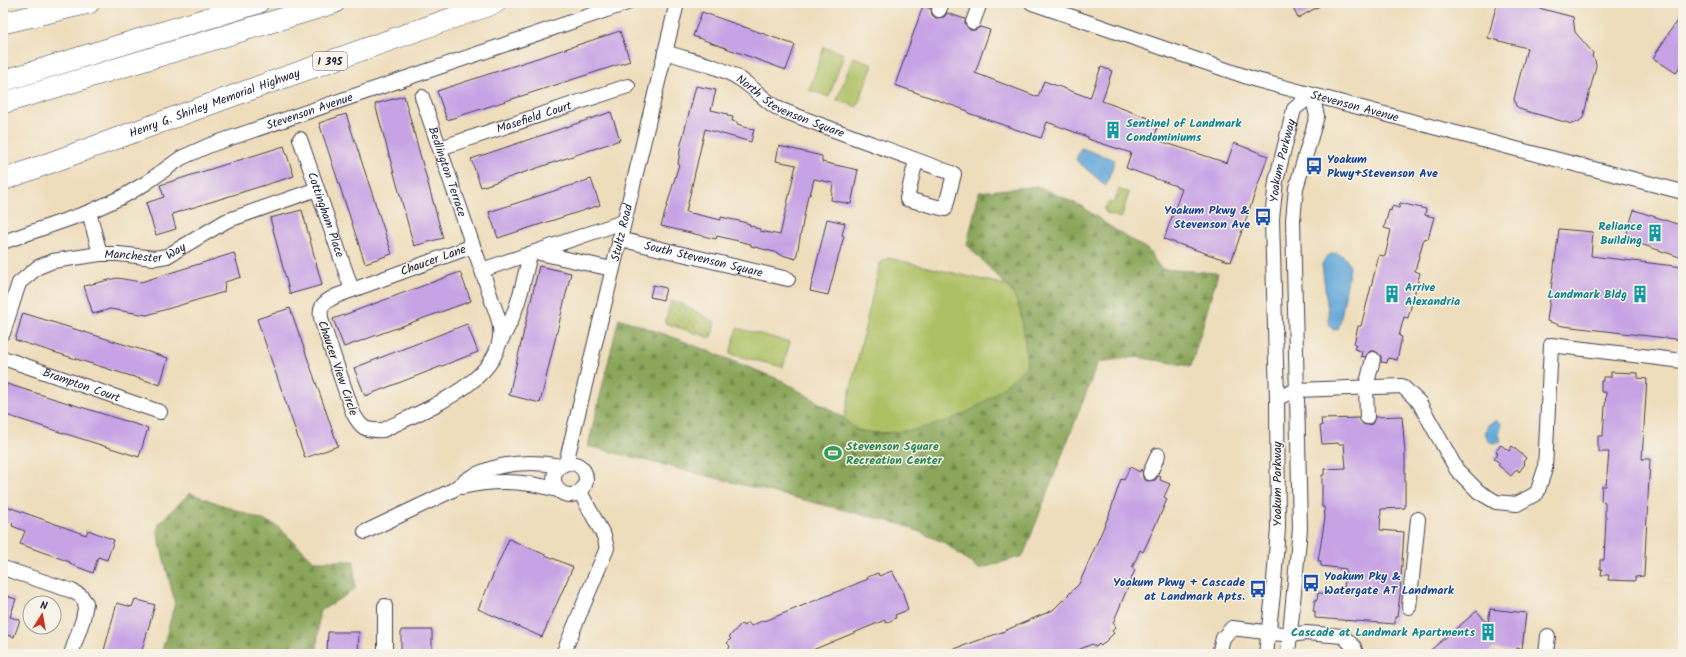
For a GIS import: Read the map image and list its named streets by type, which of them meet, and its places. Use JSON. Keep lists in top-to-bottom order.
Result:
{
  "streets": {
    "highway": ["I 395", "Henry G. Shirley Memorial Highway"],
    "street": [
      "North Stevenson Square",
      "Stevenson Avenue",
      "Masefield Court",
      "Yoakum Parkway",
      "Bedlington Terrace",
      "Cottingham Place",
      "Stultz Road",
      "Manchester Way",
      "South Stevenson Square",
      "Chaucer Lane",
      "Chaucer View Circle",
      "Brampton Court"
    ]
  },
  "crossings": [
    ["North Stevenson Square", "Stultz Road"],
    ["Stevenson Avenue", "Yoakum Parkway"],
    ["Masefield Court", "Bedlington Terrace"],
    ["Bedlington Terrace", "Chaucer Lane"],
    ["Cottingham Place", "Manchester Way"],
    ["Cottingham Place", "Chaucer Lane"],
    ["Stultz Road", "South Stevenson Square"],
    ["Chaucer Lane", "Chaucer View Circle"]
  ],
  "places": {
    "building": [
      "Sentinel of Landmark Condominiums",
      "Reliance Building",
      "Arrive Alexandria",
      "Landmark Bldg",
      "Cascade at Landmark Apartments"
    ],
    "bus stop": [
      "Yoakum Pkwy+Stevenson Ave",
      "Yoakum Pkwy & Stevenson Ave",
      "Yoakum Pky & Watergate AT Landmark",
      "Yoakum Pkwy + Cascade at Landmark Apts."
    ],
    "sports": ["Stevenson Square Recreation Center"]
  },
  "north": "top"
}
